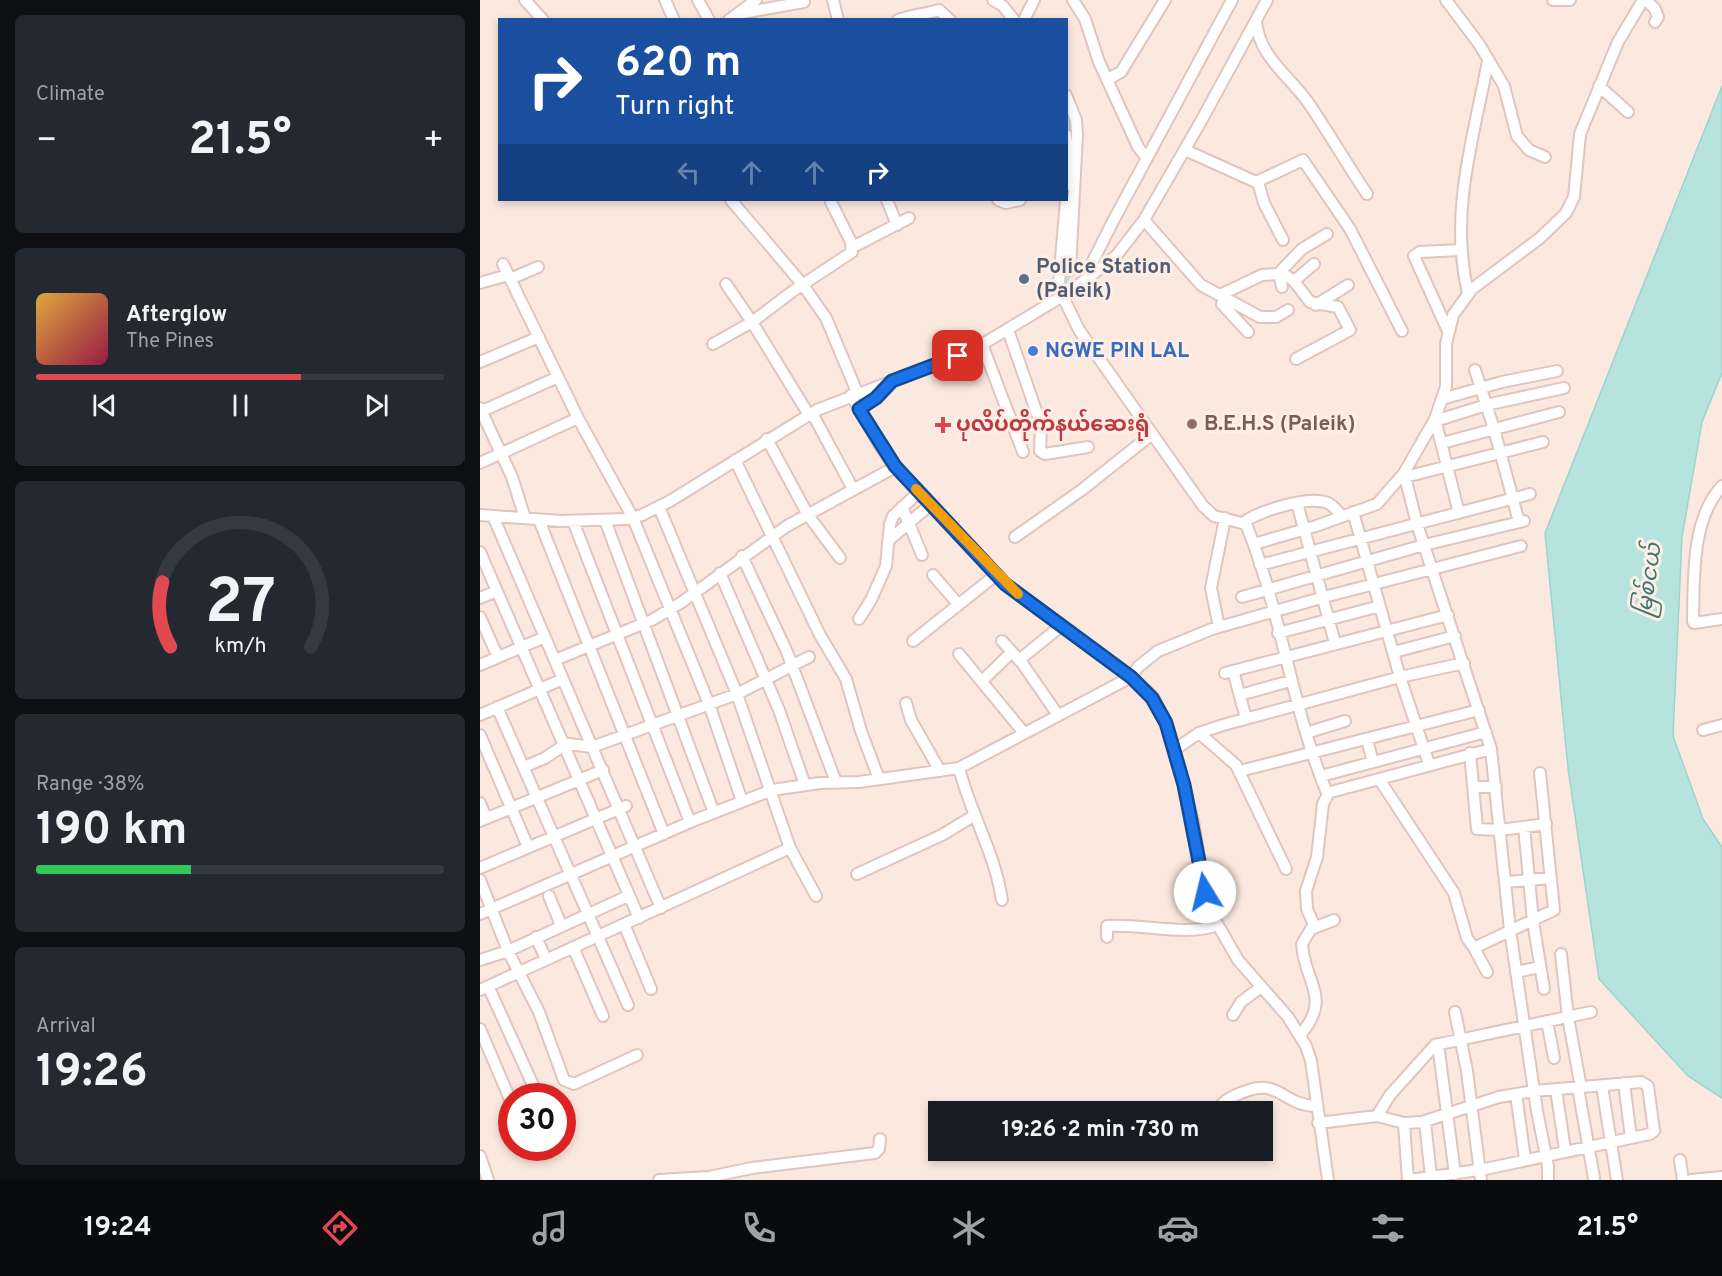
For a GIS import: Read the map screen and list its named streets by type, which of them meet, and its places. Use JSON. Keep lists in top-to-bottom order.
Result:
{
  "water": ["မြစ်ငယ်"],
  "places": {
    "other": ["Police Station (Paleik)", "NGWE PIN LAL", "B.E.H.S (Paleik)"],
    "health": ["ပုလိပ်တိုက်နယ်ဆေးရုံ"]
  },
  "page": {
    "tile": [
      "Climate",
      ["Range · 38%", "190 km"],
      ["Arrival", "19:26"]
    ],
    "turn": ["620 m", "Turn right"],
    "heat": ["−", "21.5°", "+"],
    "song": ["Afterglow", "The Pines"],
    "limit": "30",
    "trip": "19:26 · 2 min · 730 m",
    "tabs": ["19:24", "21.5°"],
    "gauge": ["27", "km/h"]
  }
}
